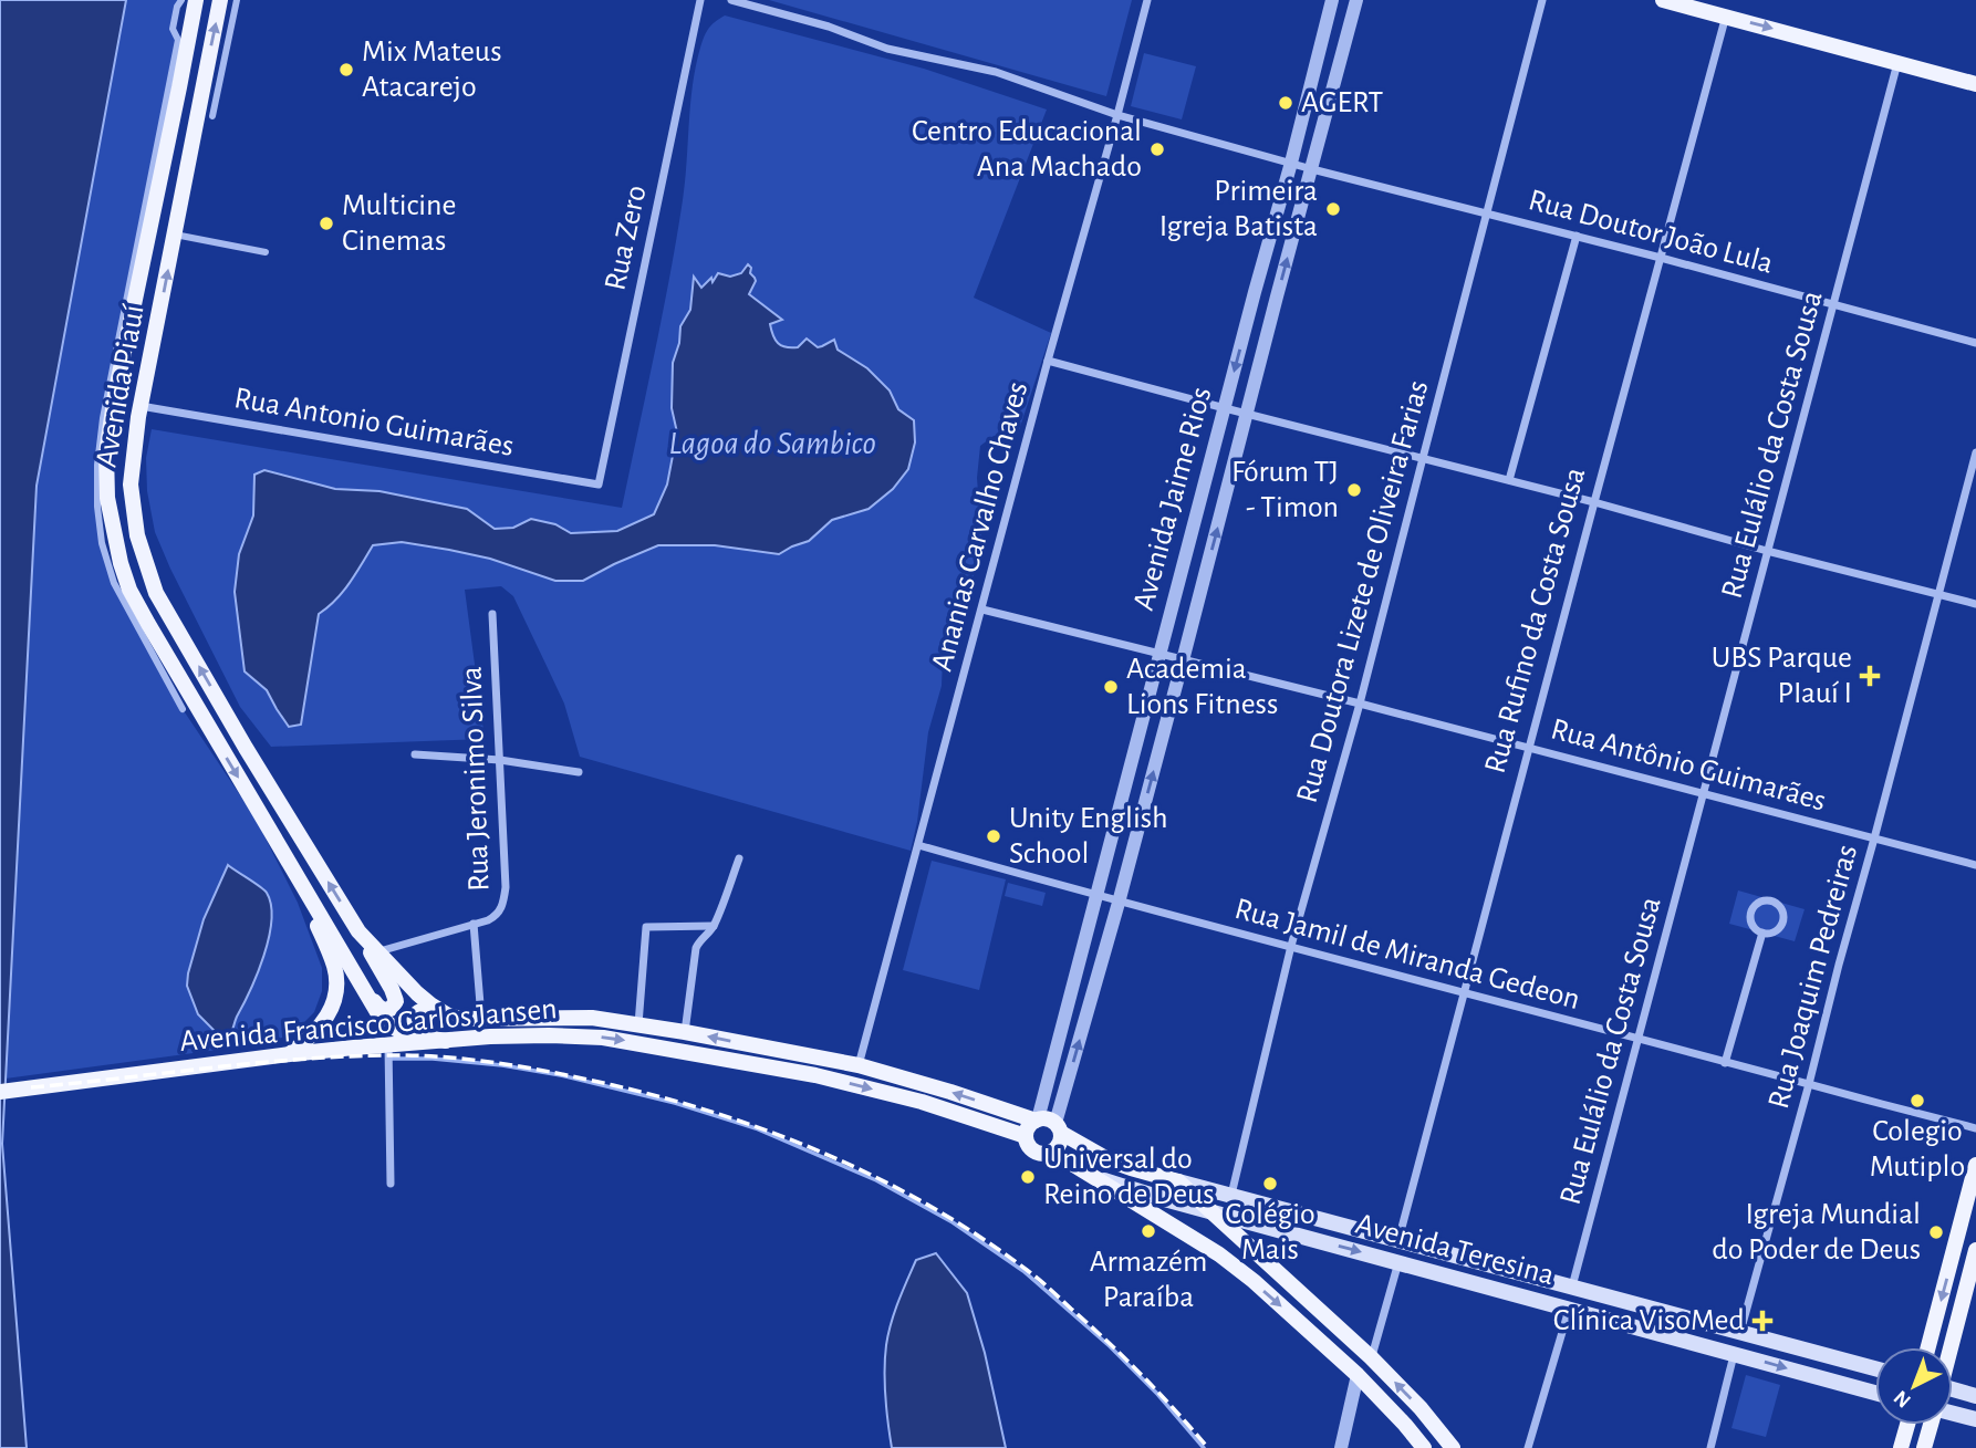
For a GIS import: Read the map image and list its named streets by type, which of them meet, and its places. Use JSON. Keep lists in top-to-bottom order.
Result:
{
  "streets": {
    "main road": ["Avenida Piauí", "Avenida Francisco Carlos Jansen", "Avenida Teresina"],
    "street": [
      "Rua Doutor João Lula",
      "Rua Zero",
      "Rua Antonio Guimarães",
      "Rua Eulálio da Costa Sousa",
      "Avenida Jaime Rios",
      "Ananias Carvalho Chaves",
      "Rua Doutora Lizete de Oliveira Farias",
      "Rua Rufino da Costa Sousa",
      "Rua Antônio Guimarães",
      "Rua Jeronimo Silva",
      "Rua Jamil de Miranda Gedeon",
      "Rua Joaquim Pedreiras"
    ]
  },
  "crossings": [
    ["Rua Doutor João Lula", "Rua Eulálio da Costa Sousa"],
    ["Rua Doutor João Lula", "Avenida Jaime Rios"],
    ["Rua Doutor João Lula", "Rua Doutora Lizete de Oliveira Farias"],
    ["Rua Doutor João Lula", "Rua Rufino da Costa Sousa"],
    ["Rua Zero", "Rua Antonio Guimarães"],
    ["Avenida Piauí", "Rua Antonio Guimarães"],
    ["Avenida Piauí", "Rua Jeronimo Silva"],
    ["Avenida Piauí", "Avenida Francisco Carlos Jansen"],
    ["Rua Eulálio da Costa Sousa", "Rua Antônio Guimarães"],
    ["Rua Eulálio da Costa Sousa", "Rua Jamil de Miranda Gedeon"],
    ["Rua Eulálio da Costa Sousa", "Avenida Teresina"],
    ["Avenida Jaime Rios", "Rua Antônio Guimarães"],
    ["Avenida Jaime Rios", "Rua Jamil de Miranda Gedeon"],
    ["Avenida Jaime Rios", "Avenida Francisco Carlos Jansen"],
    ["Ananias Carvalho Chaves", "Rua Antônio Guimarães"],
    ["Ananias Carvalho Chaves", "Rua Jamil de Miranda Gedeon"],
    ["Ananias Carvalho Chaves", "Avenida Francisco Carlos Jansen"],
    ["Rua Doutora Lizete de Oliveira Farias", "Rua Antônio Guimarães"],
    ["Rua Doutora Lizete de Oliveira Farias", "Rua Jamil de Miranda Gedeon"],
    ["Rua Doutora Lizete de Oliveira Farias", "Avenida Teresina"],
    ["Rua Rufino da Costa Sousa", "Rua Antônio Guimarães"],
    ["Rua Rufino da Costa Sousa", "Rua Jamil de Miranda Gedeon"],
    ["Rua Rufino da Costa Sousa", "Avenida Teresina"],
    ["Rua Antônio Guimarães", "Rua Joaquim Pedreiras"],
    ["Rua Jeronimo Silva", "Avenida Francisco Carlos Jansen"],
    ["Rua Jamil de Miranda Gedeon", "Rua Joaquim Pedreiras"],
    ["Rua Joaquim Pedreiras", "Avenida Teresina"],
    ["Avenida Francisco Carlos Jansen", "Avenida Teresina"]
  ],
  "water": ["Lagoa do Sambico"],
  "places": {
    "other": [
      "Mix Mateus Atacarejo",
      "AGERT",
      "Centro Educacional Ana Machado",
      "Primeira Igreja Batista",
      "Multicine Cinemas",
      "Fórum TJ - Timon",
      "Academia Lions Fitness",
      "Unity English School",
      "Colegio Mutiplo",
      "Universal do Reino de Deus",
      "Colégio Mais",
      "Armazém Paraíba",
      "Igreja Mundial do Poder de Deus"
    ],
    "health": ["UBS Parque PIauí I", "Clínica VisoMed"]
  },
  "north": "bottom left"
}
